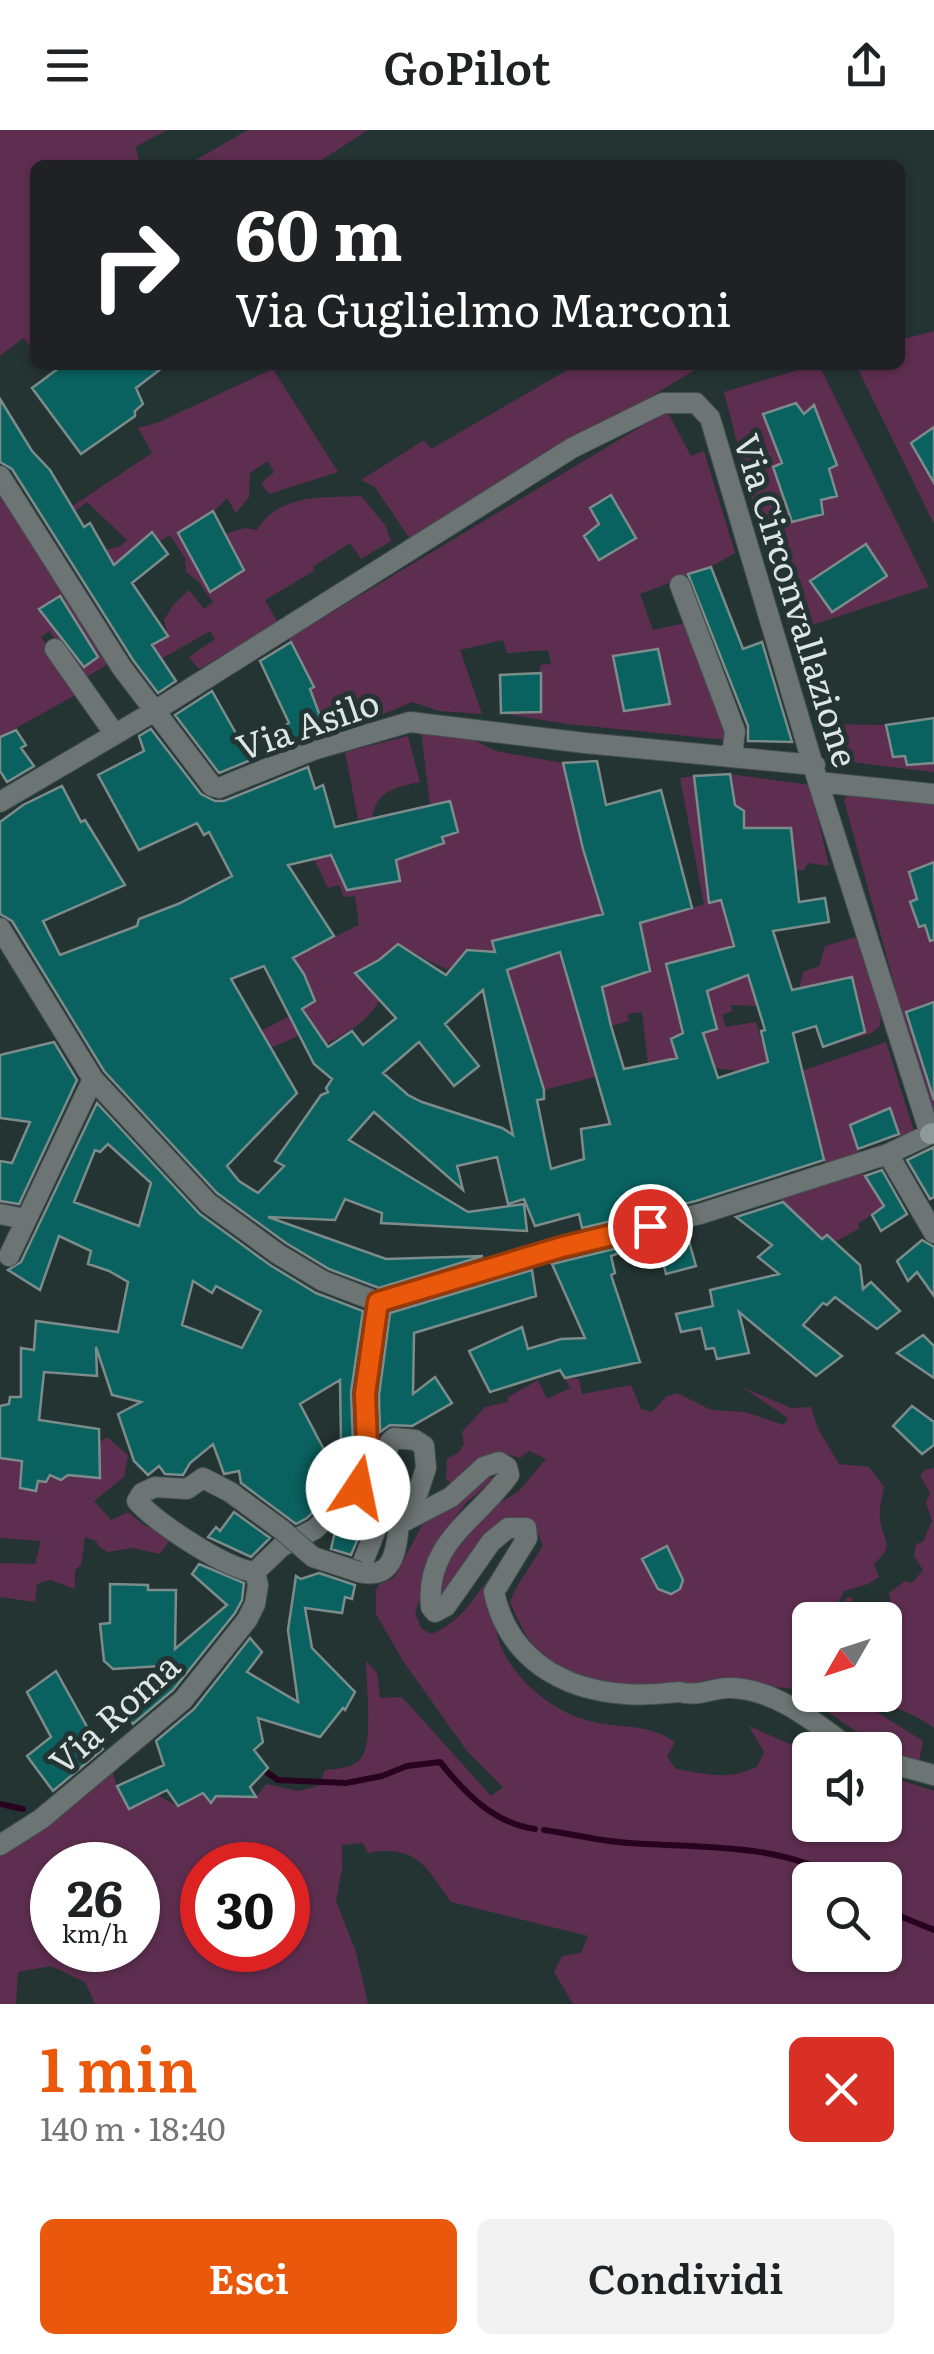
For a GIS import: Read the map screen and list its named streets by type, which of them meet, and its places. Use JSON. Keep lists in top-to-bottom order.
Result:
{
  "streets": {
    "street": ["Via Circonvallazione", "Via Asilo", "Via Roma"]
  },
  "crossings": [
    ["Via Circonvallazione", "Via Asilo"]
  ],
  "north": "bottom left",
  "page": {
    "header": "GoPilot",
    "turn": ["60 m", "Via Guglielmo Marconi"],
    "speed": "26 km/h",
    "limit": "30",
    "heading": ["1 min", "140 m · 18:40"],
    "buttons": ["Esci", "Condividi"]
  }
}
